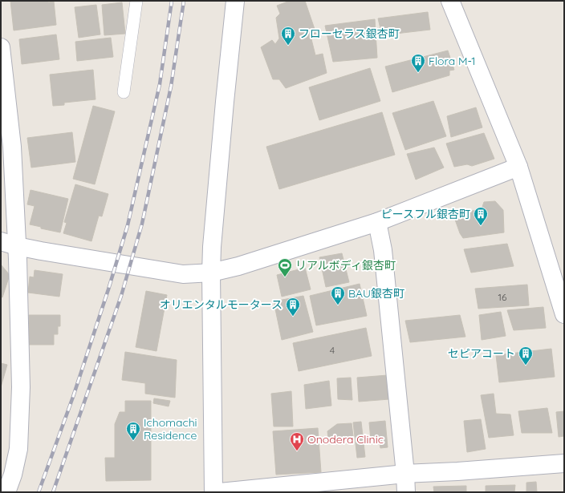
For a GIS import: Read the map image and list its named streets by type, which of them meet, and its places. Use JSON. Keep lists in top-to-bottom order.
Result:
{
  "places": {
    "building": [
      "フローセラス銀杏町",
      "Flora M-1",
      "ピースフル銀杏町",
      "BAU銀杏町",
      "オリエンタルモータース",
      "セピアコート",
      "Ichomachi Residence"
    ],
    "sports": ["リアルボディ銀杏町"],
    "hospital": ["Onodera Clinic"]
  },
  "house_numbers": ["16", "4"]
}
